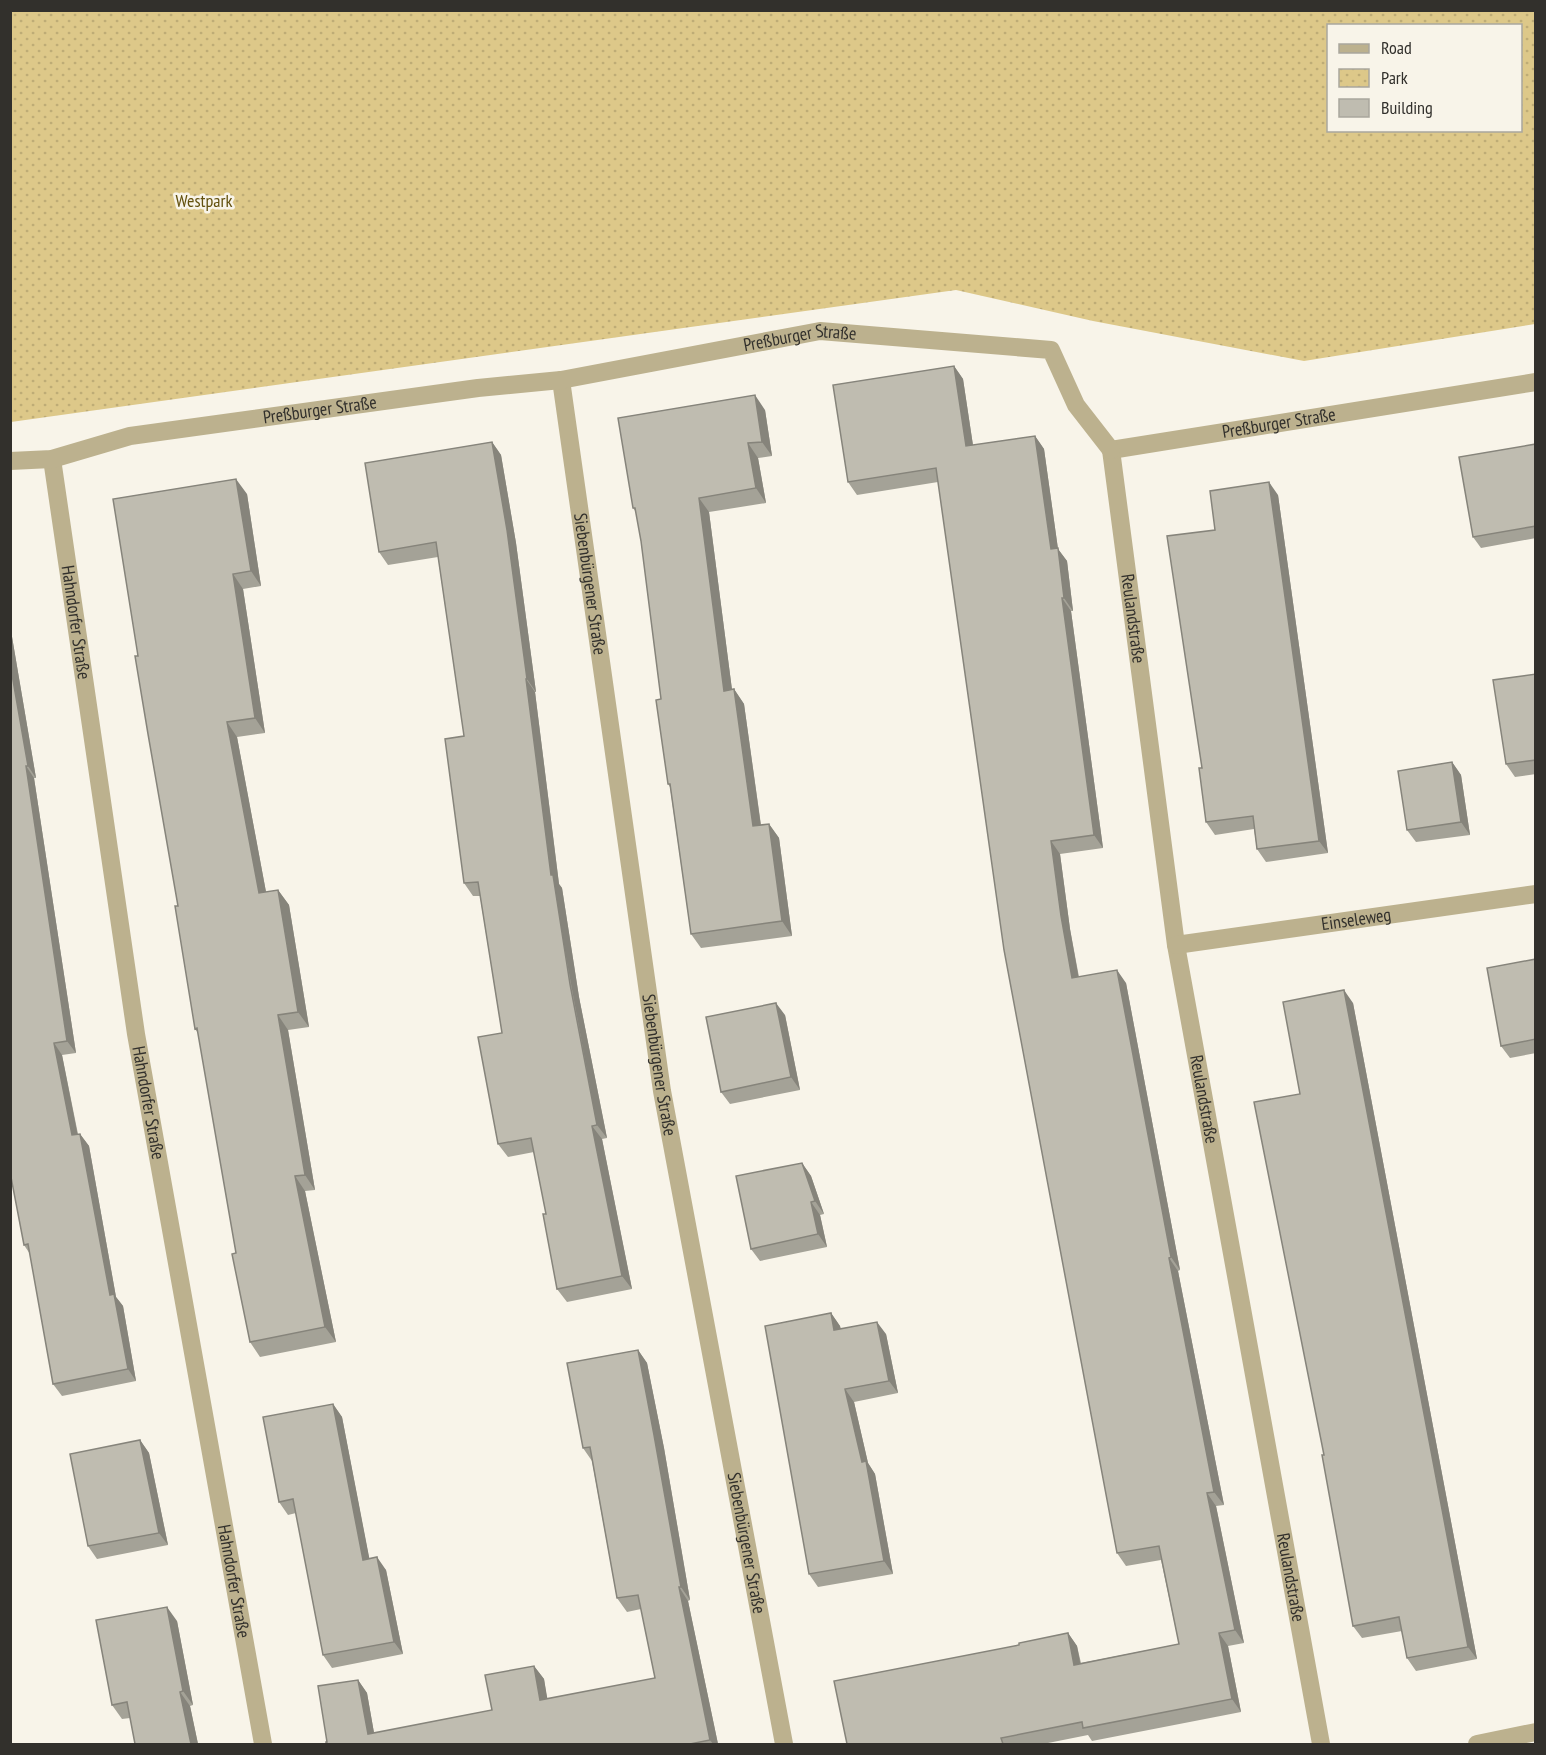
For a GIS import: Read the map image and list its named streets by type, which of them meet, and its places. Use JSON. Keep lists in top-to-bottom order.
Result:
{
  "streets": {
    "street": [
      "Preßburger Straße",
      "Siebenbürgener Straße",
      "Reulandstraße",
      "Hahndorfer Straße",
      "Einseleweg"
    ]
  },
  "crossings": [
    ["Preßburger Straße", "Siebenbürgener Straße"],
    ["Preßburger Straße", "Reulandstraße"],
    ["Preßburger Straße", "Hahndorfer Straße"],
    ["Reulandstraße", "Einseleweg"]
  ],
  "parks": ["Westpark"],
  "legend": ["Road", "Park", "Building"]
}
